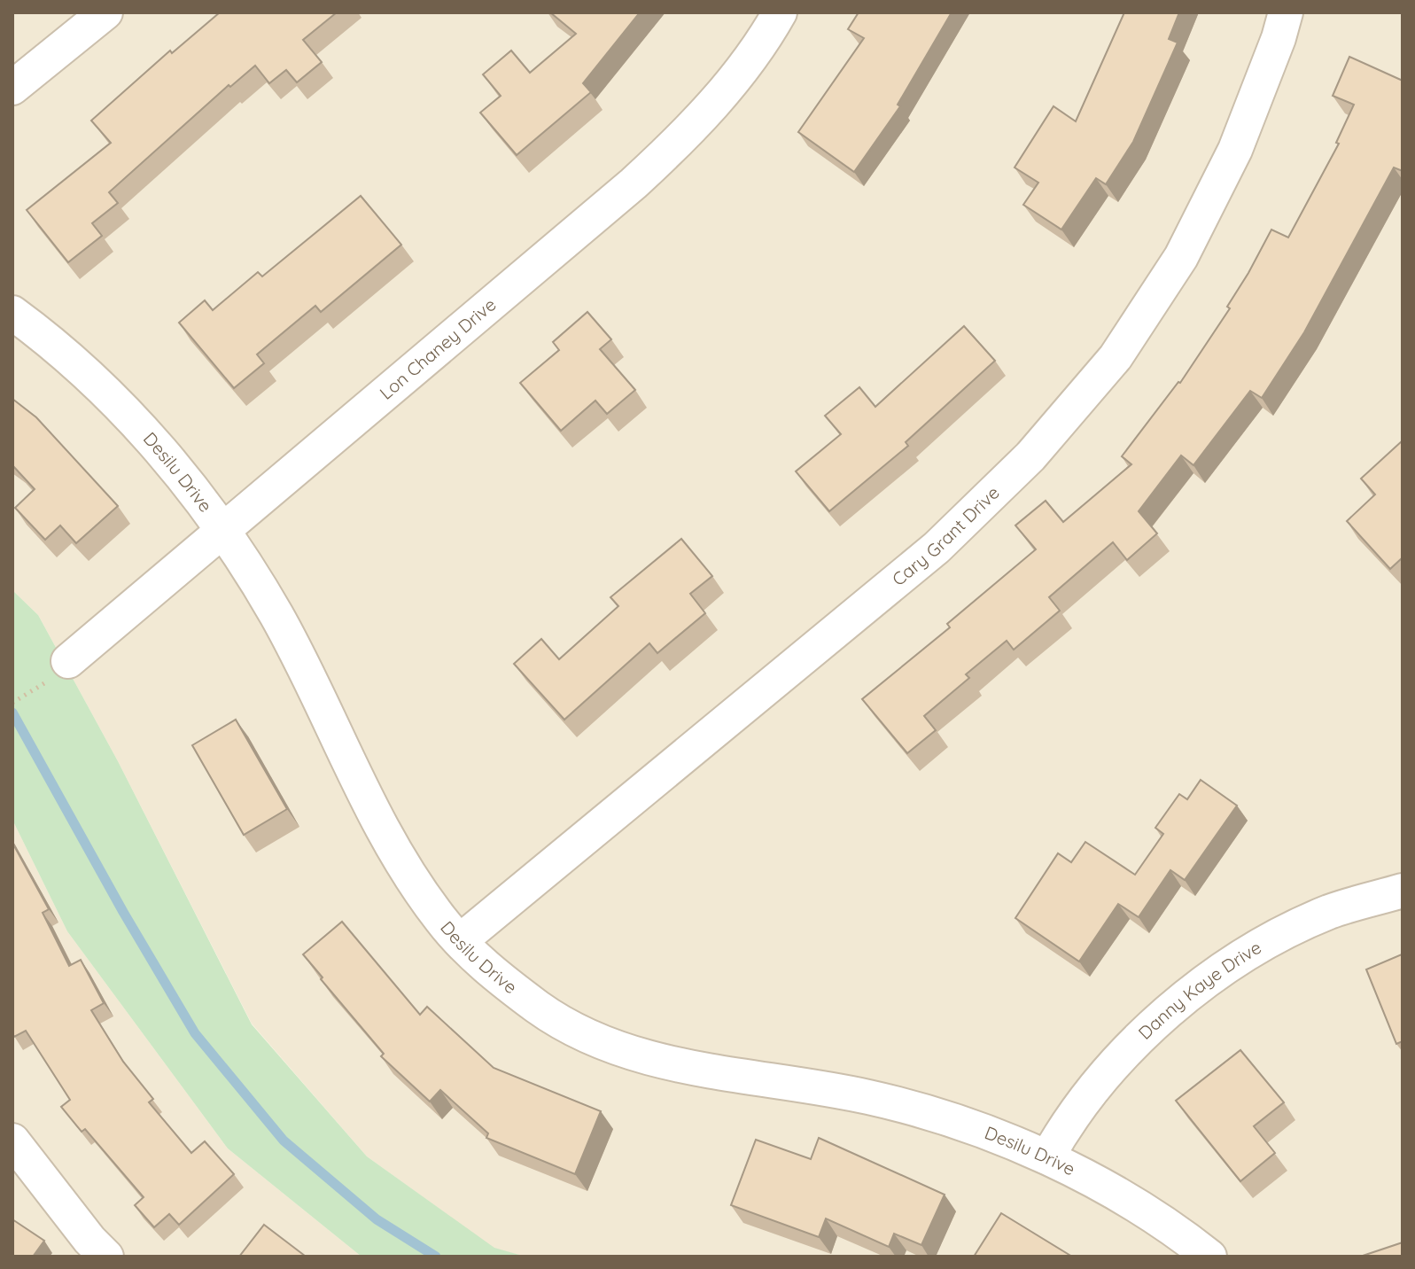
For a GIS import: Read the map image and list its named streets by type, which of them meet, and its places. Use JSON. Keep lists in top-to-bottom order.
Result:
{
  "streets": {
    "street": [
      "Lon Chaney Drive",
      "Desilu Drive",
      "Cary Grant Drive",
      "Danny Kaye Drive"
    ]
  },
  "crossings": [
    ["Lon Chaney Drive", "Desilu Drive"],
    ["Desilu Drive", "Cary Grant Drive"],
    ["Desilu Drive", "Danny Kaye Drive"]
  ]
}
